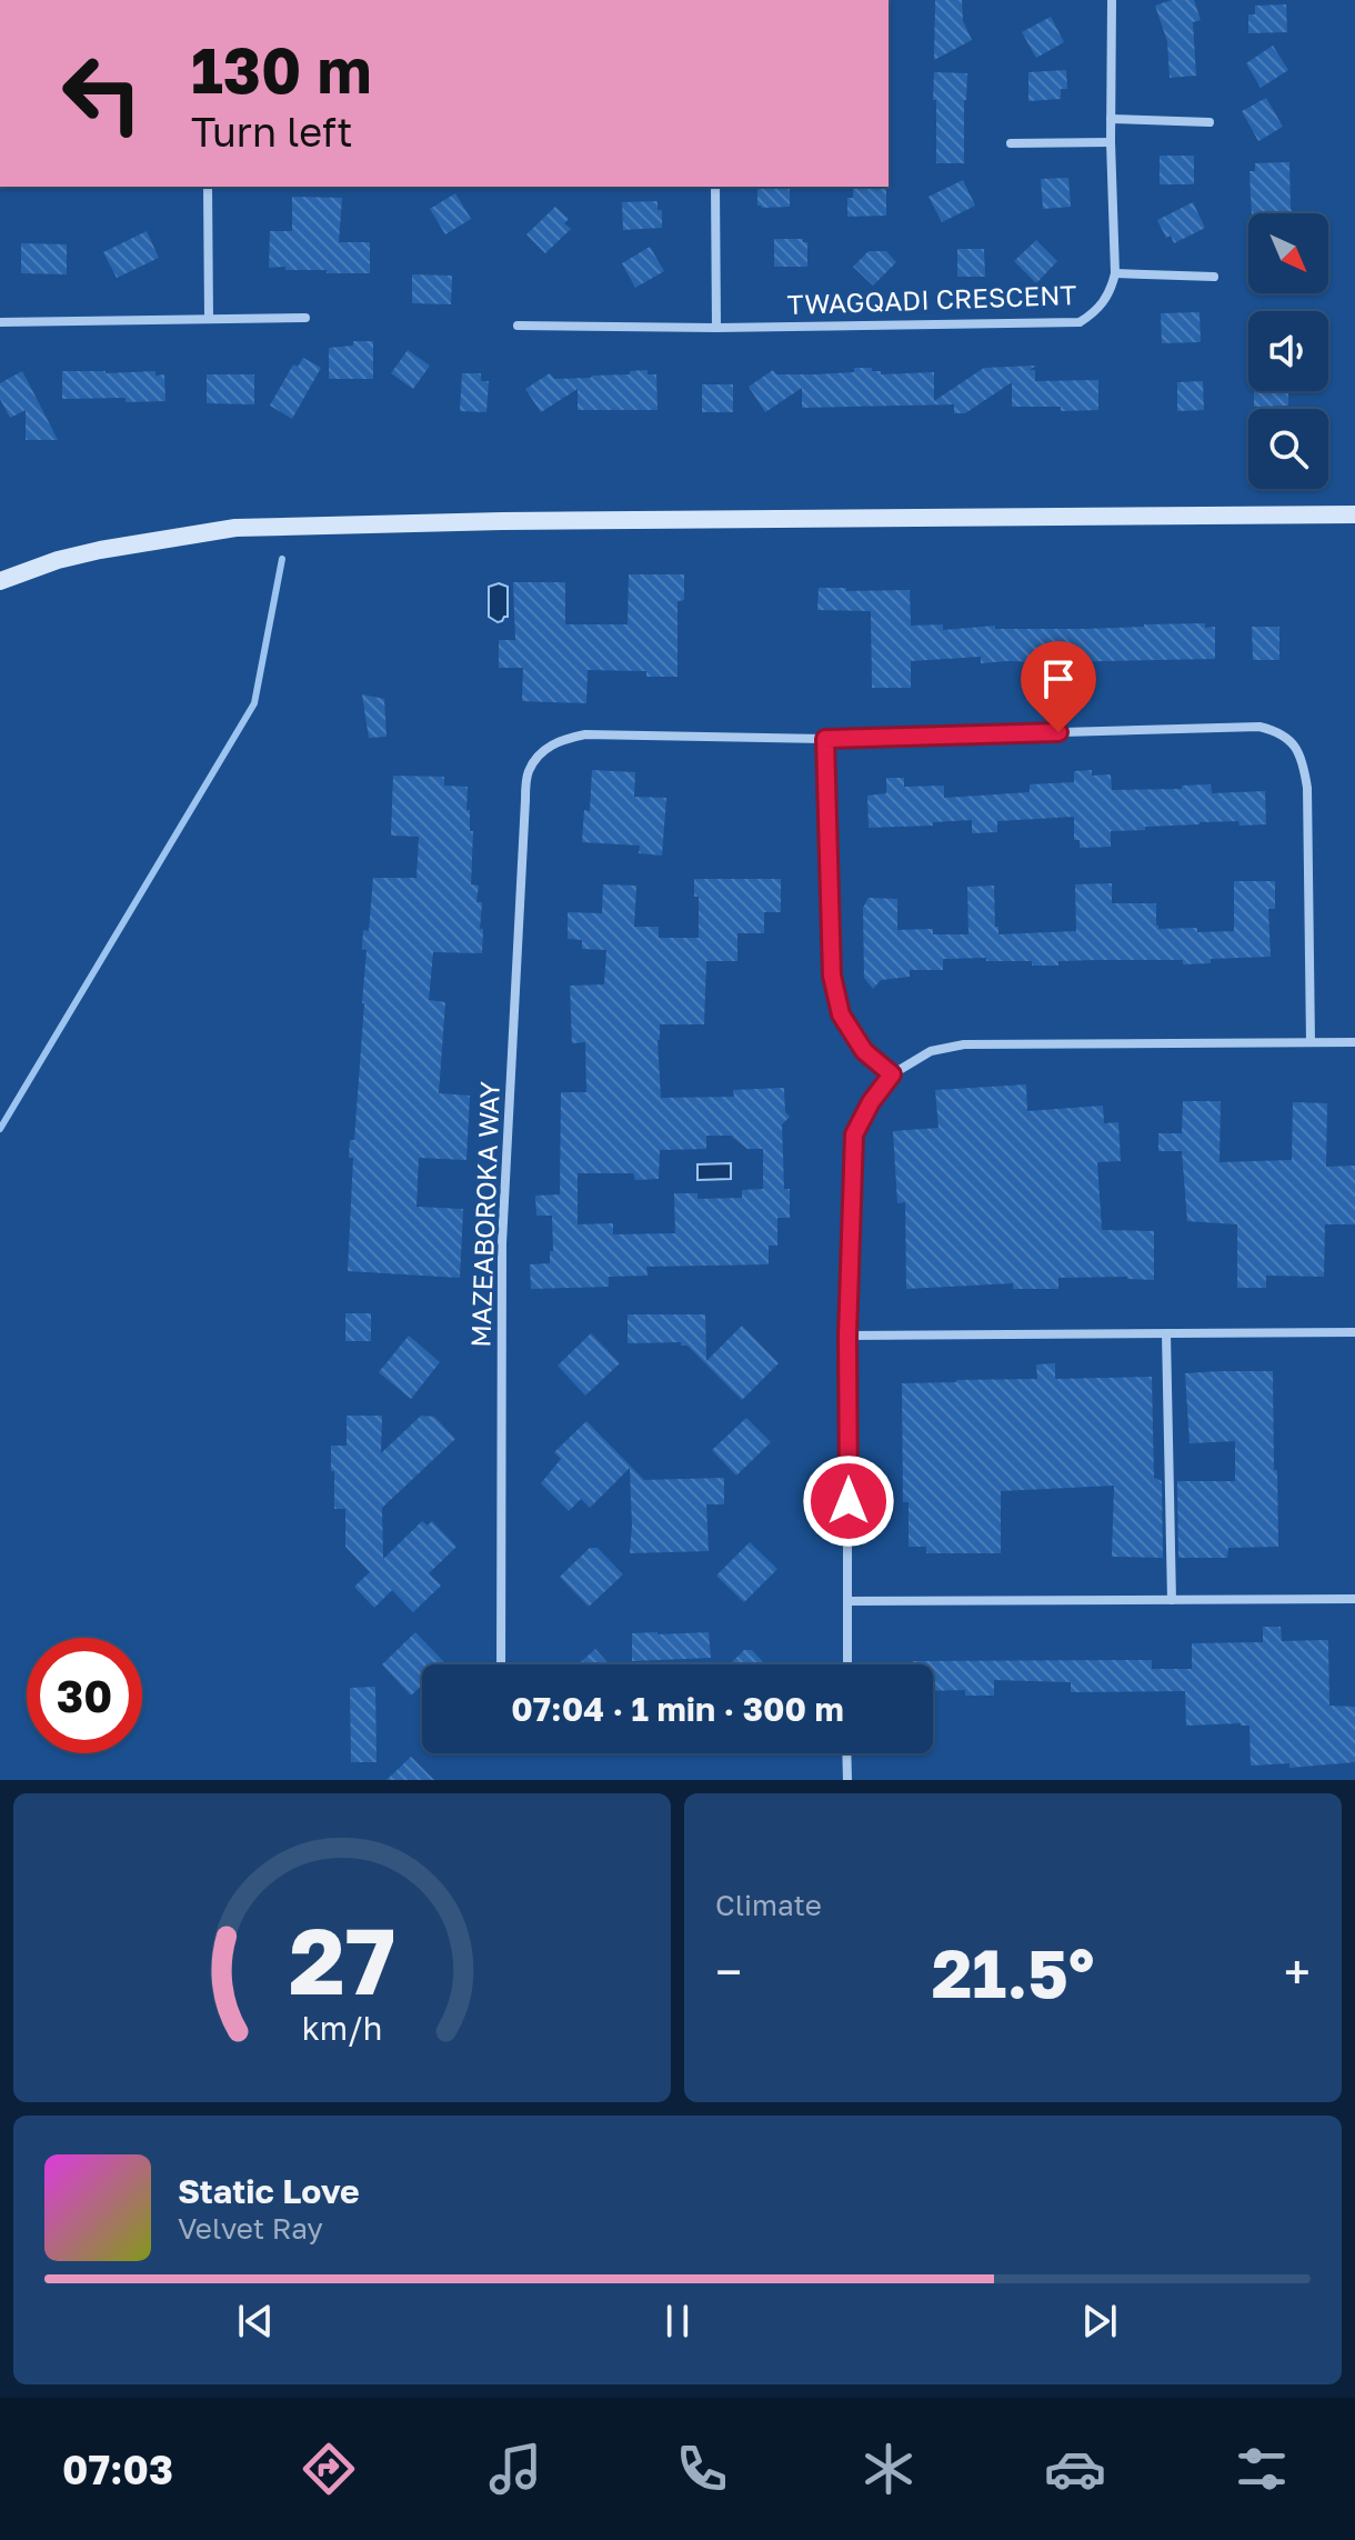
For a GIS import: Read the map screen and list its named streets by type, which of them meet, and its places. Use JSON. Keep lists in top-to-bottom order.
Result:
{
  "streets": {
    "street": ["TWAGQADI CRESCENT", "MAZEABOROKA WAY"]
  },
  "north": "bottom right",
  "page": {
    "turn": ["130 m", "Turn left"],
    "limit": "30",
    "trip": "07:04 · 1 min · 300 m",
    "tile": "Climate",
    "heat": ["−", "21.5°", "+"],
    "song": ["Static Love", "Velvet Ray"],
    "tabs": "07:03",
    "gauge": ["27", "km/h"]
  }
}
